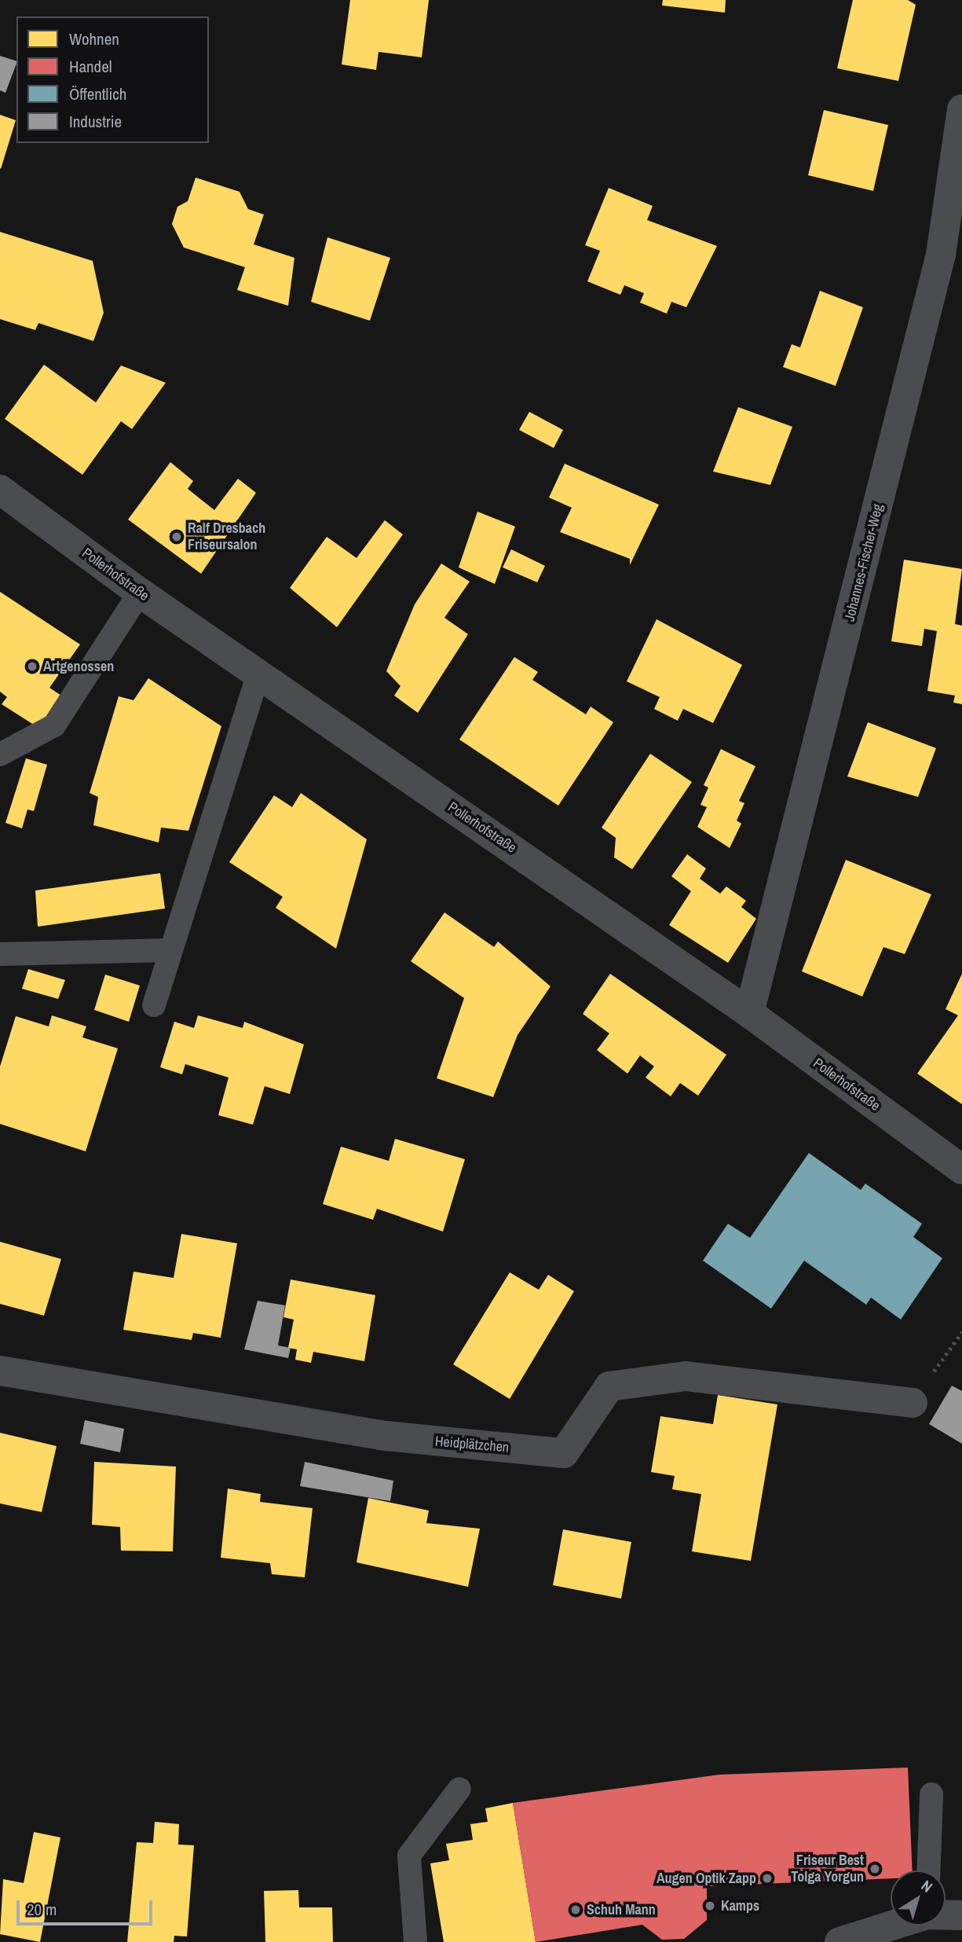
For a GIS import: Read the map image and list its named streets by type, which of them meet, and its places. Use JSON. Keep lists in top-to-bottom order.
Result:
{
  "streets": {
    "street": ["Johannes-Fischer-Weg", "Pollerhofstraße", "Heidplätzchen"]
  },
  "crossings": [
    ["Johannes-Fischer-Weg", "Pollerhofstraße"]
  ],
  "places": [
    "Ralf Dresbach Friseursalon",
    "Artgenossen",
    "Friseur Best Tolga Yorgun",
    "Augen Optik Zapp",
    "Kamps",
    "Schuh Mann"
  ],
  "legend": [
    "Wohnen",
    "Handel",
    "Öffentlich",
    "Industrie"
  ],
  "scale_bar": "20 m",
  "north": "top right"
}
